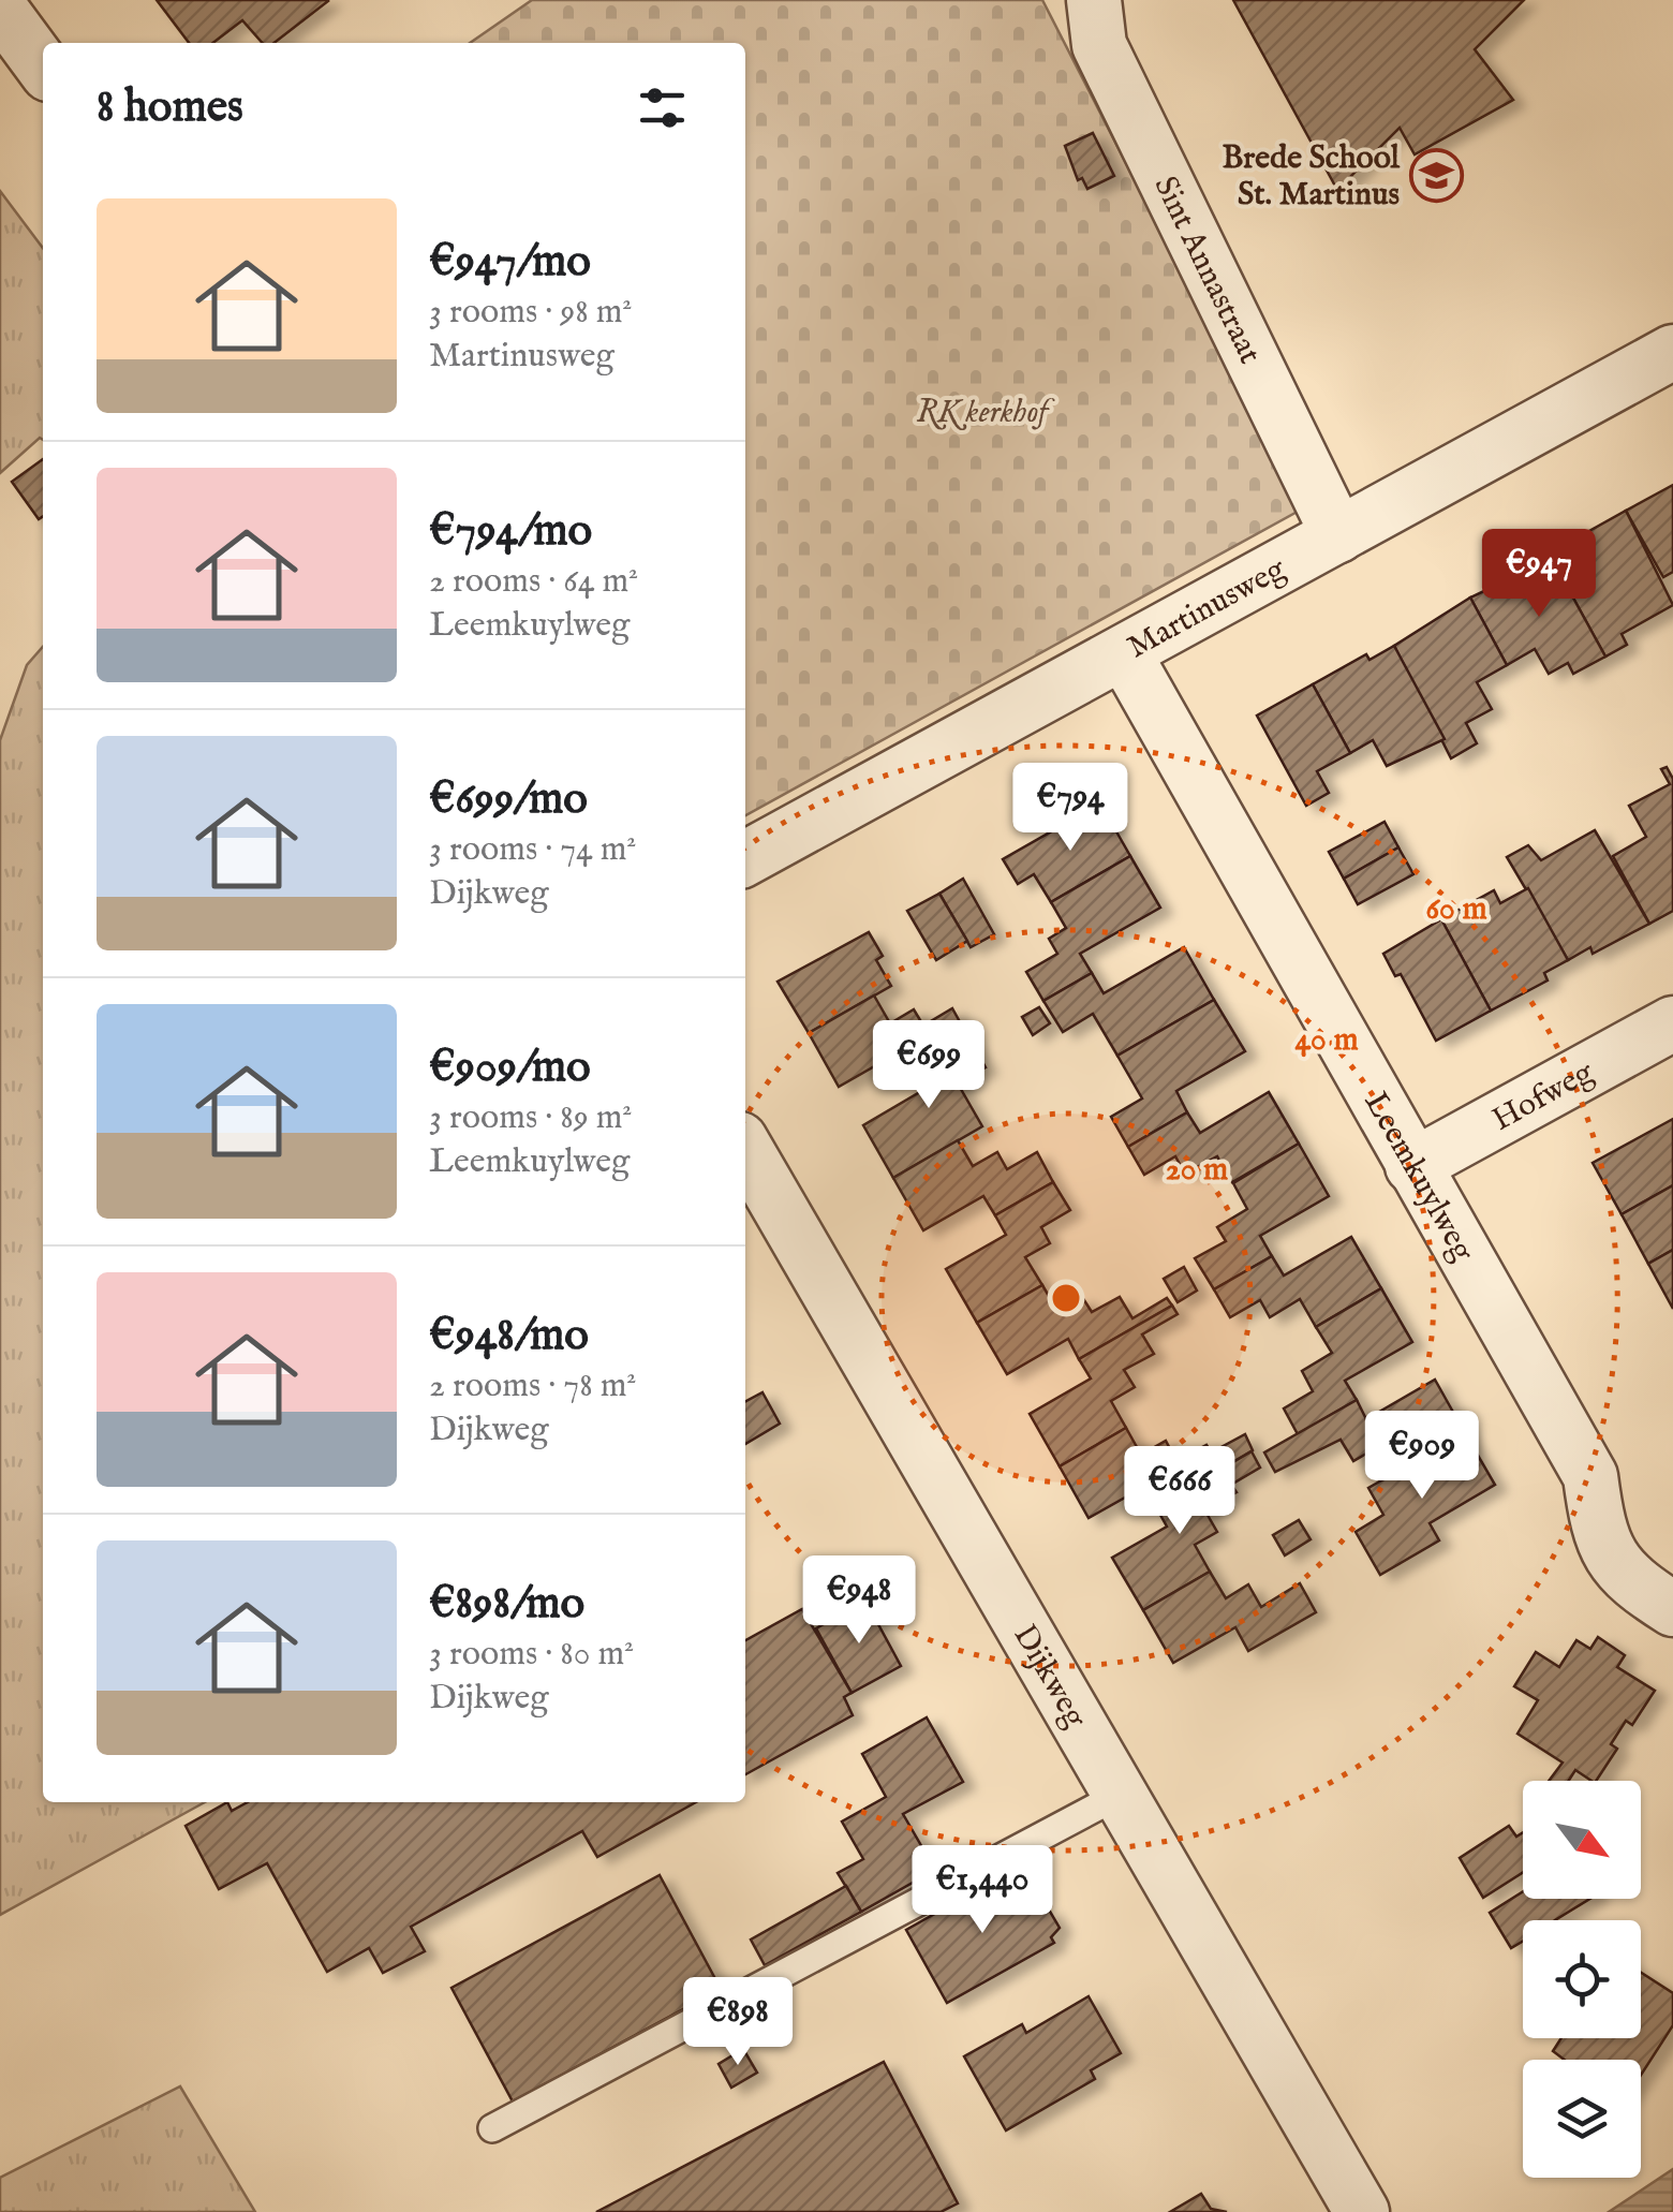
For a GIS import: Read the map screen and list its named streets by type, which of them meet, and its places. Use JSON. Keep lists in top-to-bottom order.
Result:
{
  "streets": {
    "street": [
      "Sint Annastraat",
      "Martinusweg",
      "Hofweg",
      "Leemkuylweg",
      "Dijkweg"
    ]
  },
  "crossings": [
    ["Sint Annastraat", "Martinusweg"],
    ["Martinusweg", "Leemkuylweg"],
    ["Hofweg", "Leemkuylweg"]
  ],
  "parks": ["RK kerkhof"],
  "places": {
    "school or university": ["Brede School St. Martinus"]
  },
  "north": "bottom right",
  "page": {
    "heading": "8 homes",
    "list": [
      {
        "name": "€947/mo",
        "note": "3 rooms · 98 m² · Martinusweg"
      },
      {
        "name": "€794/mo",
        "note": "2 rooms · 64 m² · Leemkuylweg"
      },
      {
        "name": "€699/mo",
        "note": "3 rooms · 74 m² · Dijkweg"
      },
      {
        "name": "€909/mo",
        "note": "3 rooms · 89 m² · Leemkuylweg"
      },
      {
        "name": "€948/mo",
        "note": "2 rooms · 78 m² · Dijkweg"
      },
      {
        "name": "€898/mo",
        "note": "3 rooms · 80 m² · Dijkweg"
      }
    ],
    "price": [
      "€947",
      "€794",
      "€699",
      "€909",
      "€666",
      "€948",
      "€1,440",
      "€898"
    ]
  },
  "rings": ["60 m", "40 m", "20 m"]
}
